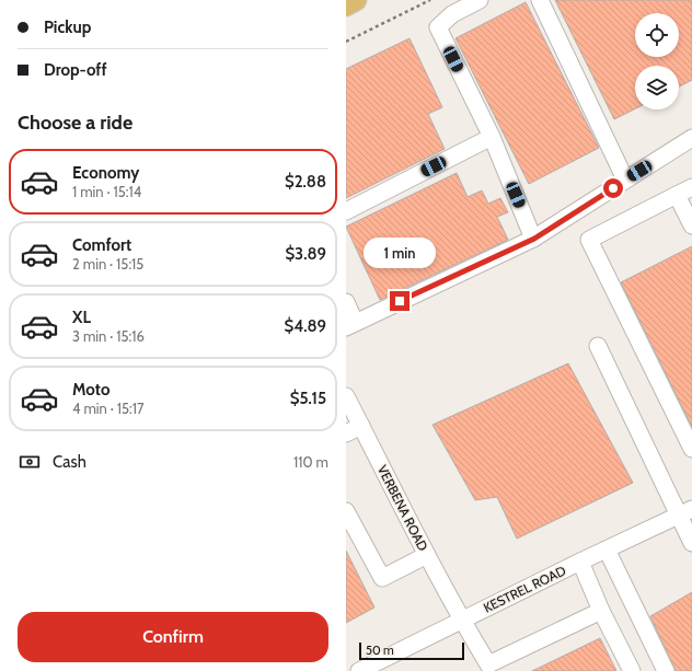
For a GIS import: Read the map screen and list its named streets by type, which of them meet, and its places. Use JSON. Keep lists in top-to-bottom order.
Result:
{
  "streets": {
    "street": ["VERBENA ROAD", "KESTREL ROAD"]
  },
  "crossings": [
    ["VERBENA ROAD", "KESTREL ROAD"]
  ],
  "scale_bar": "50 m",
  "page": {
    "banner": ["Pickup", "Drop-off"],
    "heading": "Choose a ride",
    "list": [
      {
        "name": "Economy",
        "note": "1 min · 15:14",
        "value": "$2.88"
      },
      {
        "name": "Comfort",
        "note": "2 min · 15:15",
        "value": "$3.89"
      },
      {
        "name": "XL",
        "note": "3 min · 15:16",
        "value": "$4.89"
      },
      {
        "name": "Moto",
        "note": "4 min · 15:17",
        "value": "$5.15"
      }
    ],
    "bubble": "1 min",
    "pay": ["Cash", "110 m"],
    "buttons": "Confirm",
    "scale": "50 m"
  }
}
